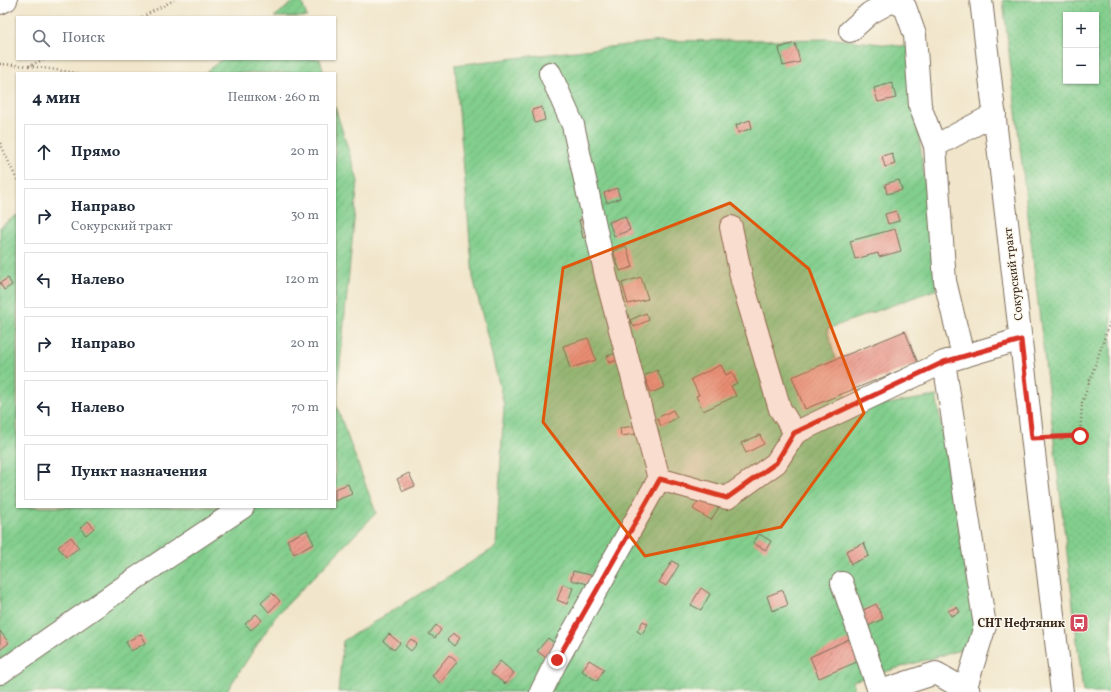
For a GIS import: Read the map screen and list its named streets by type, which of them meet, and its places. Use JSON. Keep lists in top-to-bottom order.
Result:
{
  "streets": {
    "street": ["Сокурский тракт"]
  },
  "places": {
    "bus stop": ["СНТ Нефтяник"]
  },
  "page": {
    "map_buttons": ["+", "−"],
    "search": "Поиск",
    "heading": ["4 мин", "Пешком · 260 m"],
    "list": [
      ["Прямо", "20 m"],
      ["Направо", "Сокурский тракт", "30 m"],
      ["Налево", "120 m"],
      ["Направо", "20 m"],
      ["Налево", "70 m"],
      "Пункт назначения"
    ]
  }
}
